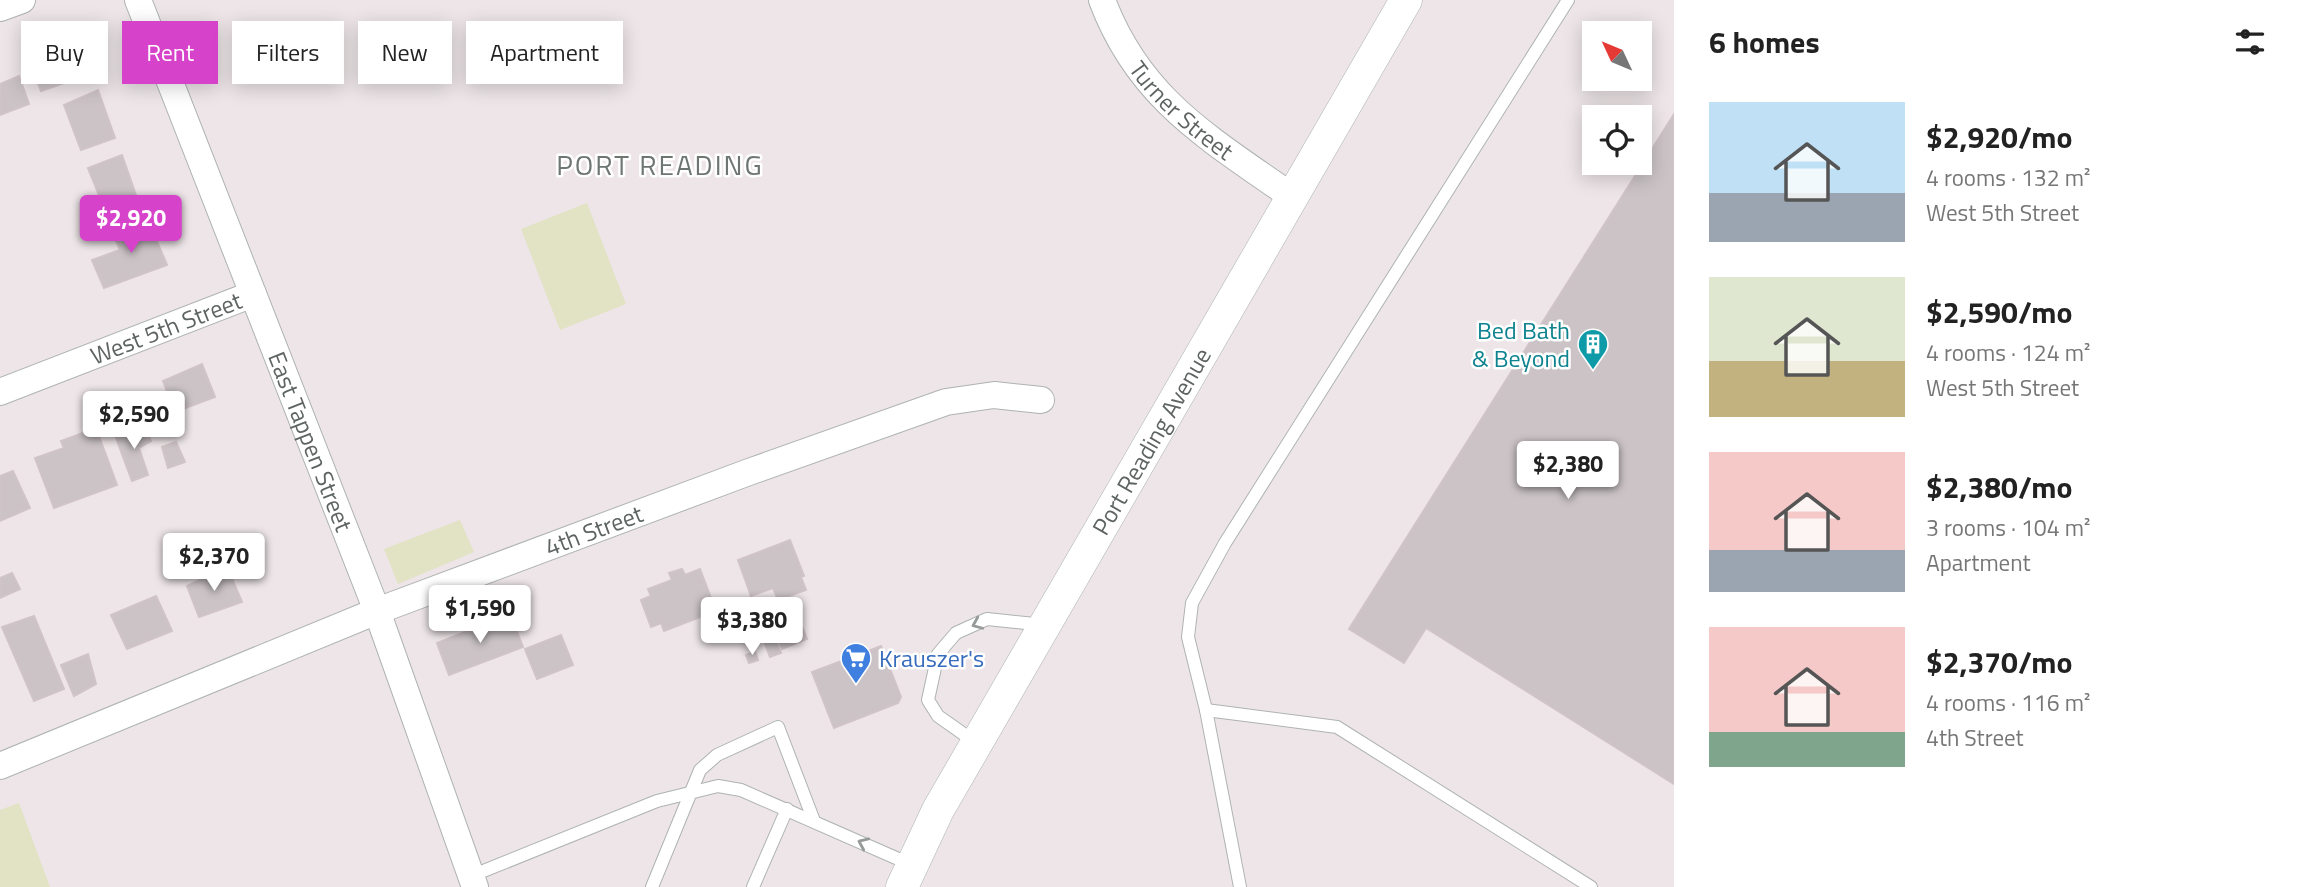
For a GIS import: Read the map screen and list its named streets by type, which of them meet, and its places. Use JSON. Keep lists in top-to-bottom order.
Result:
{
  "streets": {
    "street": [
      "Turner Street",
      "West 5th Street",
      "East Tappen Street",
      "Port Reading Avenue",
      "4th Street"
    ]
  },
  "crossings": [
    ["Turner Street", "Port Reading Avenue"],
    ["West 5th Street", "East Tappen Street"],
    ["East Tappen Street", "4th Street"]
  ],
  "districts": ["PORT READING"],
  "places": {
    "building": ["Bed Bath & Beyond"],
    "supermarket": ["Krauszer's"]
  },
  "north": "top left",
  "page": {
    "heading": "6 homes",
    "chip": [
      "Buy",
      "Rent",
      "Filters",
      "New",
      "Apartment"
    ],
    "list": [
      {
        "name": "$2,920/mo",
        "note": "4 rooms · 132 m² · West 5th Street"
      },
      {
        "name": "$2,590/mo",
        "note": "4 rooms · 124 m² · West 5th Street"
      },
      {
        "name": "$2,380/mo",
        "note": "3 rooms · 104 m² · Apartment"
      },
      {
        "name": "$2,370/mo",
        "note": "4 rooms · 116 m² · 4th Street"
      }
    ],
    "price": [
      "$2,920",
      "$2,590",
      "$2,380",
      "$2,370",
      "$1,590",
      "$3,380"
    ]
  }
}
